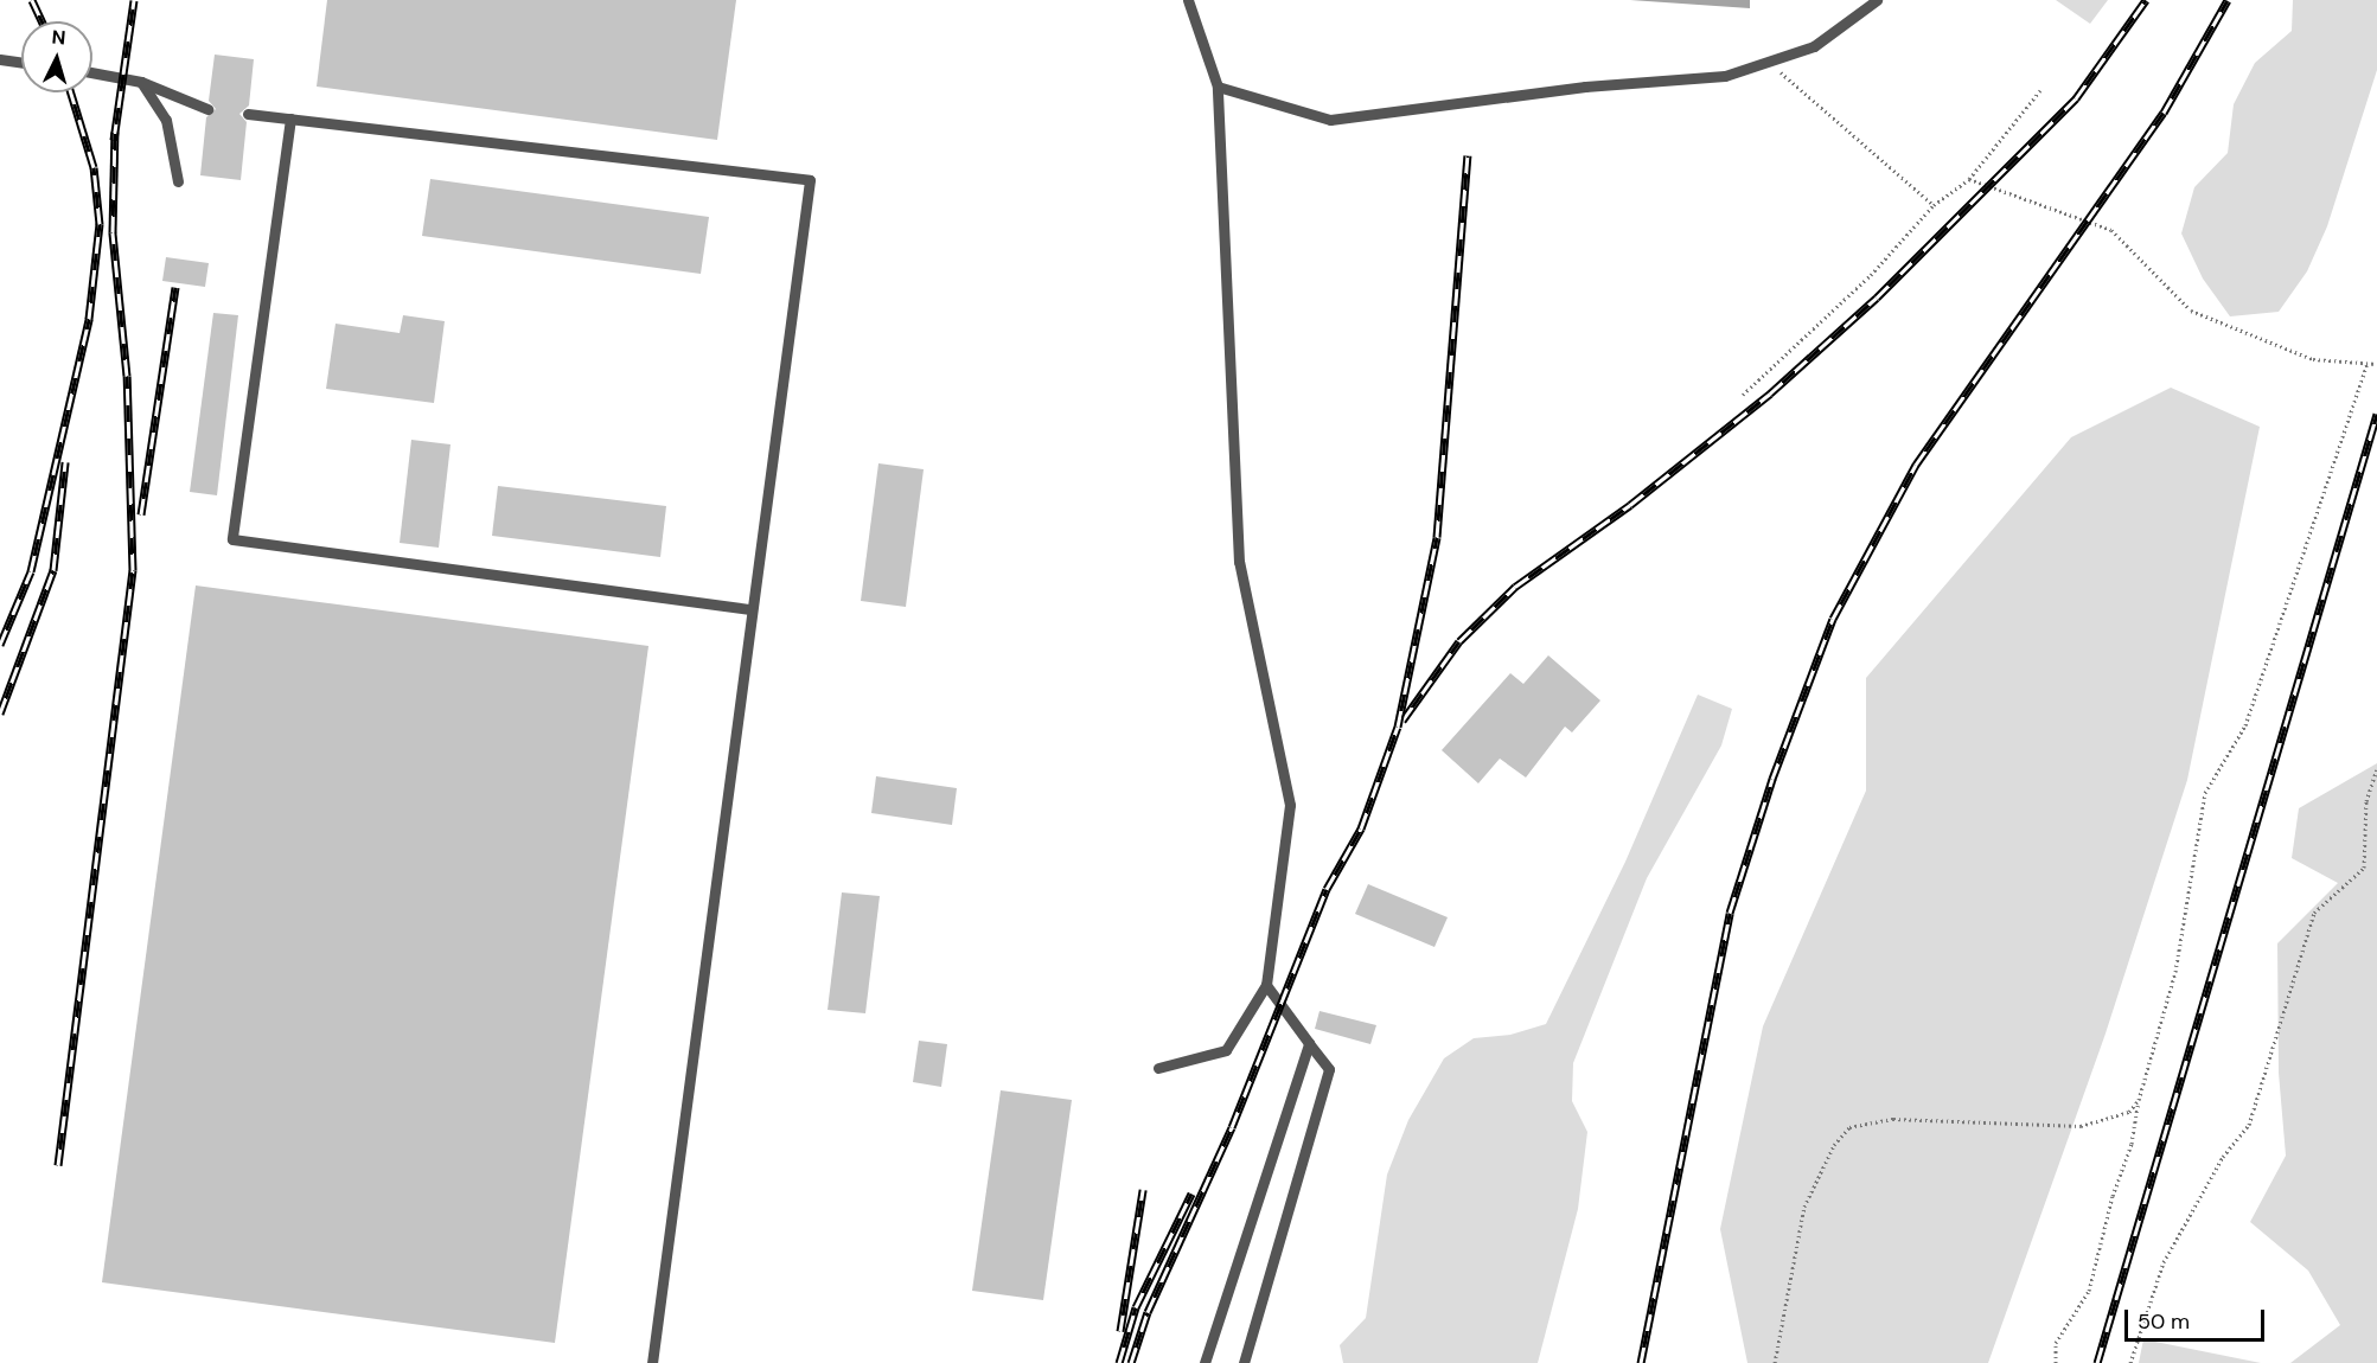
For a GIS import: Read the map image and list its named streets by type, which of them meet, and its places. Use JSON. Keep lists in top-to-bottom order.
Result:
{
  "scale_bar": "50 m",
  "north": "top"
}
